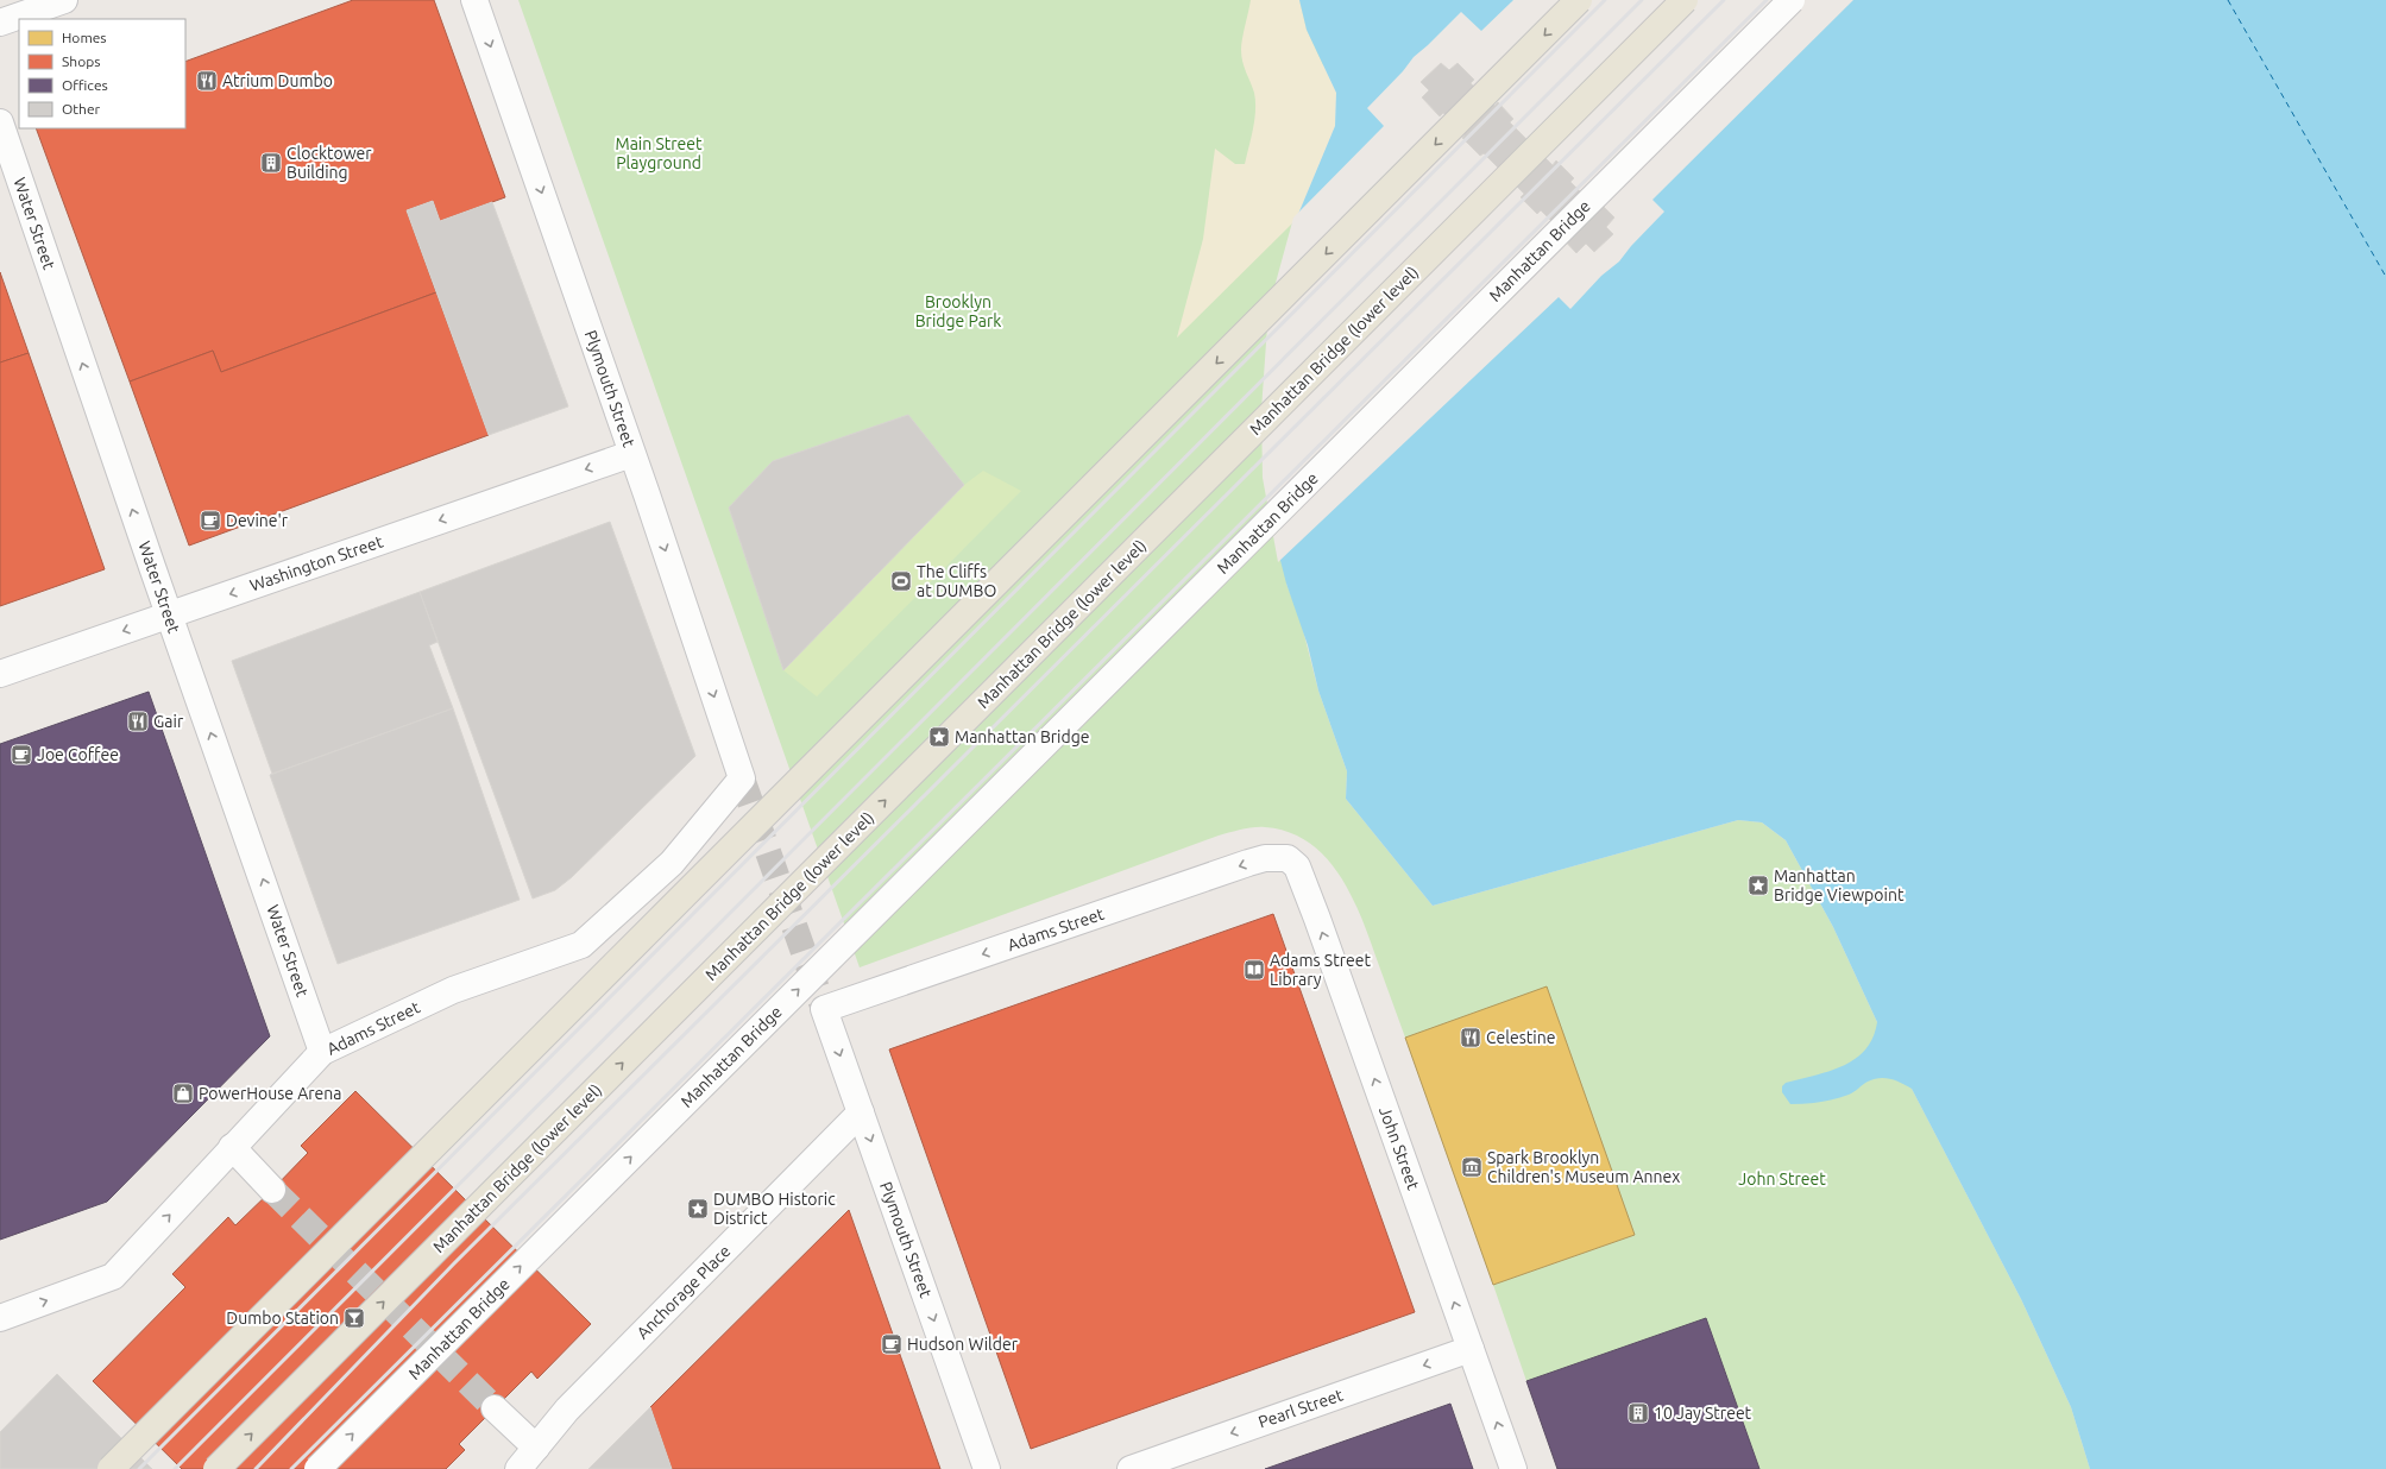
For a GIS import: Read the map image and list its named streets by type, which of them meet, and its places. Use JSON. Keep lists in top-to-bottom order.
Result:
{
  "streets": {
    "main road": ["Manhattan Bridge (lower level)"],
    "street": [
      "Water Street",
      "Manhattan Bridge",
      "Plymouth Street",
      "Washington Street",
      "Adams Street",
      "John Street",
      "Anchorage Place",
      "Pearl Street"
    ]
  },
  "crossings": [
    ["Water Street", "Washington Street"],
    ["Water Street", "Adams Street"],
    ["Plymouth Street", "Washington Street"],
    ["Plymouth Street", "Adams Street"],
    ["Plymouth Street", "Anchorage Place"],
    ["Adams Street", "John Street"],
    ["John Street", "Pearl Street"]
  ],
  "one_way": [
    "Water Street",
    "Manhattan Bridge",
    "Plymouth Street",
    "Washington Street",
    "John Street",
    "Pearl Street"
  ],
  "parks": ["Main Street Playground", "Brooklyn Bridge Park", "John Street"],
  "places": {
    "restaurant": ["Atrium Dumbo", "Gair", "Celestine"],
    "building": ["Clocktower Building", "10 Jay Street"],
    "cafe": ["Devine'r", "Joe Coffee", "Hudson Wilder"],
    "sports": ["The Cliffs at DUMBO"],
    "place": ["Manhattan Bridge", "Manhattan Bridge Viewpoint", "DUMBO Historic District"],
    "library": ["Adams Street Library"],
    "shop": ["PowerHouse Arena"],
    "museum": ["Spark Brooklyn Children's Museum Annex"],
    "bar": ["Dumbo Station"]
  },
  "legend": [
    "Homes",
    "Shops",
    "Offices",
    "Other"
  ]
}
